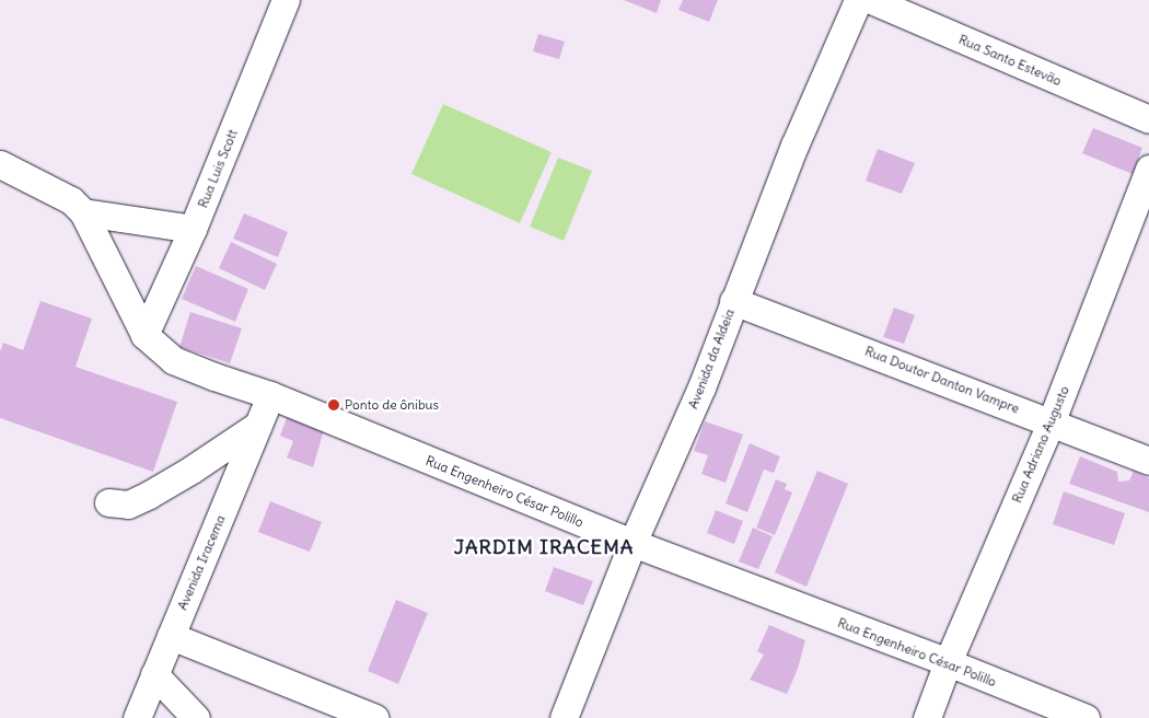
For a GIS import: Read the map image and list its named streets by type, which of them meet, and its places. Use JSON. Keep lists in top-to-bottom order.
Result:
{
  "streets": {
    "street": [
      "Rua Santo Estevão",
      "Rua Luis Scott",
      "Avenida da Aldeia",
      "Rua Doutor Danton Vampre",
      "Rua Adriano Augusto",
      "Rua Engenheiro César Polillo",
      "Avenida Iracema"
    ]
  },
  "crossings": [
    ["Rua Luis Scott", "Rua Engenheiro César Polillo"],
    ["Avenida da Aldeia", "Rua Doutor Danton Vampre"],
    ["Avenida da Aldeia", "Rua Engenheiro César Polillo"],
    ["Rua Doutor Danton Vampre", "Rua Adriano Augusto"],
    ["Rua Adriano Augusto", "Rua Engenheiro César Polillo"],
    ["Rua Engenheiro César Polillo", "Avenida Iracema"]
  ],
  "districts": ["JARDIM IRACEMA"],
  "places": ["Ponto de ônibus"]
}
